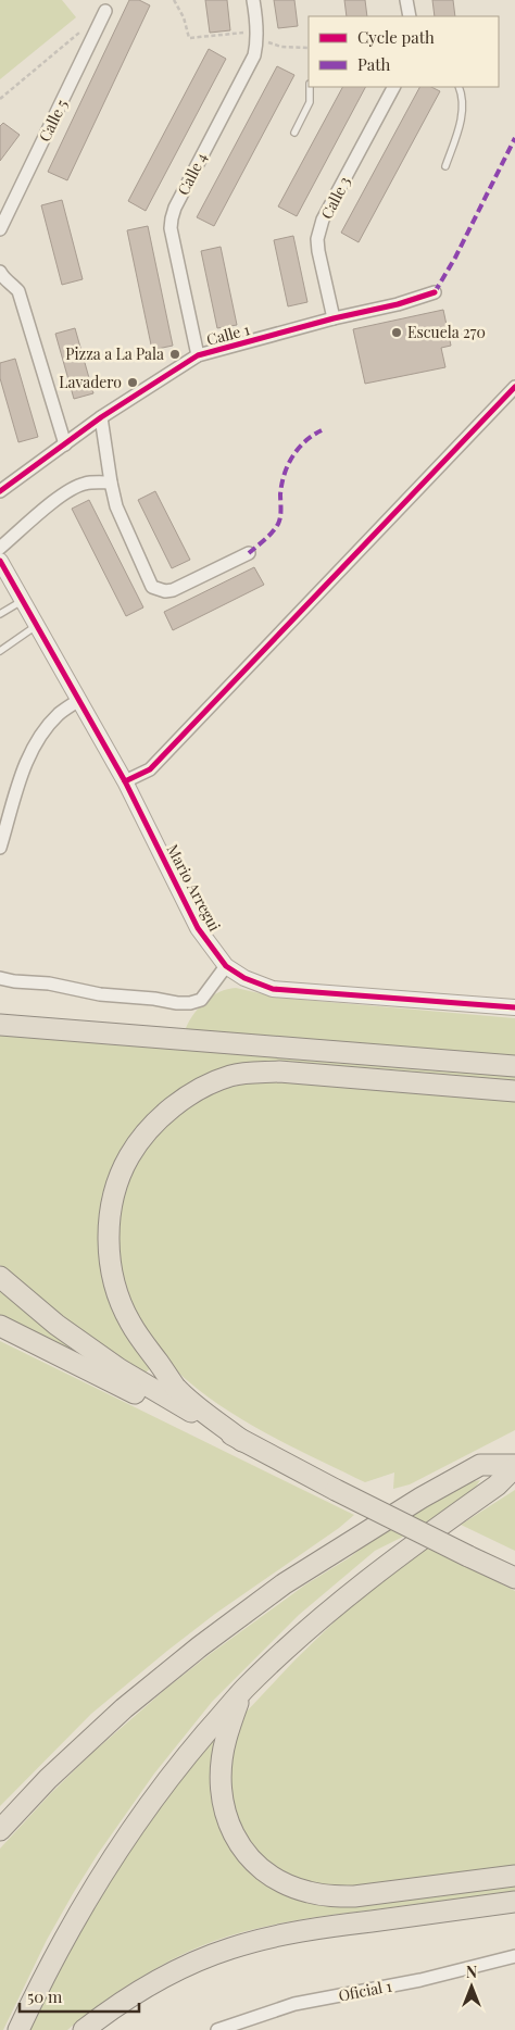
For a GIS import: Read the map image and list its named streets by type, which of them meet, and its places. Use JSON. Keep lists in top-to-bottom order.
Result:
{
  "streets": {
    "street": [
      "Calle 5",
      "Calle 4",
      "Calle 3",
      "Calle 1",
      "Mario Arregui",
      "Oficial 1"
    ]
  },
  "crossings": [
    ["Calle 4", "Calle 1"],
    ["Calle 3", "Calle 1"]
  ],
  "places": ["Escuela 270", "Pizza a La Pala", "Lavadero"],
  "legend": ["Cycle path", "Path"],
  "scale_bar": "50 m",
  "north": "top"
}
